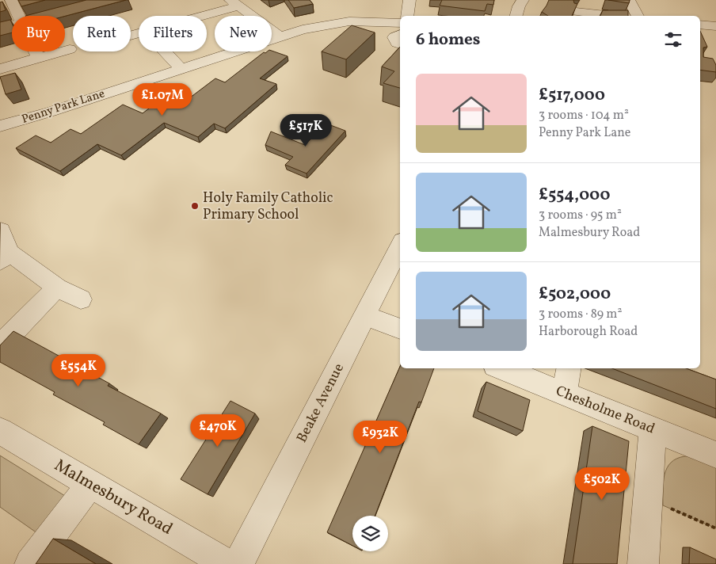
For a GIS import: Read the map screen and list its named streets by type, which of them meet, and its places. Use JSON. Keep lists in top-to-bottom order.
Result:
{
  "streets": {
    "street": [
      "Penny Park Lane",
      "Beake Avenue",
      "Chesholme Road",
      "Malmesbury Road"
    ]
  },
  "places": ["Holy Family Catholic Primary School"],
  "page": {
    "chip": [
      "Buy",
      "Rent",
      "Filters",
      "New"
    ],
    "heading": "6 homes",
    "list": [
      {
        "name": "£517,000",
        "note": "3 rooms · 104 m² · Penny Park Lane"
      },
      {
        "name": "£554,000",
        "note": "3 rooms · 95 m² · Malmesbury Road"
      },
      {
        "name": "£502,000",
        "note": "3 rooms · 89 m² · Harborough Road"
      }
    ],
    "price": [
      "£1.07M",
      "£517K",
      "£554K",
      "£470K",
      "£932K",
      "£502K"
    ]
  }
}
